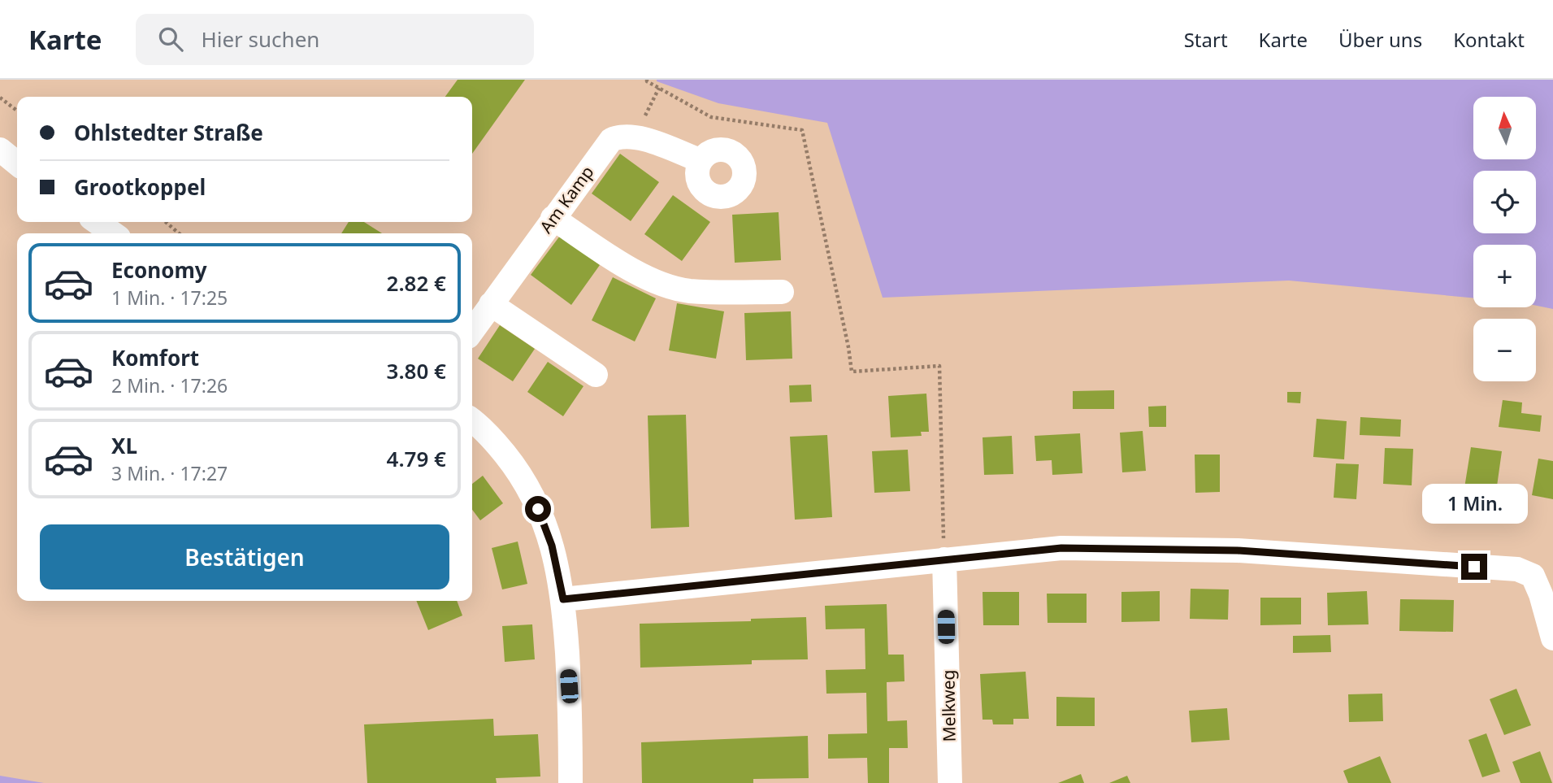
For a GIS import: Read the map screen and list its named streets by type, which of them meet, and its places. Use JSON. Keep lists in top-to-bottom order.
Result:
{
  "streets": {
    "street": ["Am Kamp", "Melkweg"]
  },
  "north": "top",
  "page": {
    "header": "Karte",
    "search": "Hier suchen",
    "nav": [
      "Start",
      "Karte",
      "Über uns",
      "Kontakt"
    ],
    "map_buttons": ["+", "−"],
    "banner": ["Ohlstedter Straße", "Grootkoppel"],
    "list": [
      {
        "name": "Economy",
        "note": "1 Min. · 17:25",
        "value": "2.82 €"
      },
      {
        "name": "Komfort",
        "note": "2 Min. · 17:26",
        "value": "3.80 €"
      },
      {
        "name": "XL",
        "note": "3 Min. · 17:27",
        "value": "4.79 €"
      }
    ],
    "bubble": "1 Min.",
    "buttons": "Bestätigen"
  }
}
